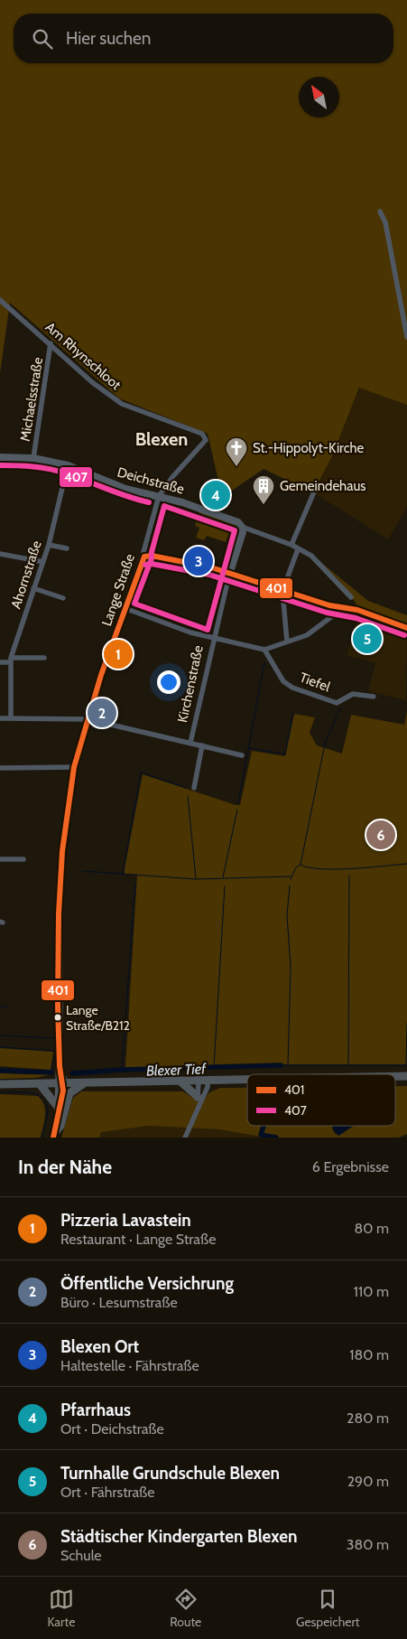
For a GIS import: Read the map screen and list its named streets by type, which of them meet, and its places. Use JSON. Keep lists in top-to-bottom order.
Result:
{
  "streets": {
    "street": [
      "Am Rhynschloot",
      "Michaelsstraße",
      "Deichstraße",
      "Ahornstraße",
      "Lange Straße",
      "Tiefel",
      "Kirchenstraße"
    ]
  },
  "crossings": [
    ["Am Rhynschloot", "Michaelsstraße"],
    ["Am Rhynschloot", "Deichstraße"],
    ["Am Rhynschloot", "Lange Straße"],
    ["Michaelsstraße", "Deichstraße"],
    ["Deichstraße", "Ahornstraße"],
    ["Deichstraße", "Lange Straße"],
    ["Deichstraße", "Kirchenstraße"]
  ],
  "districts": ["Blexen"],
  "water": ["Blexer Tief"],
  "places": {
    "church": ["St.-Hippolyt-Kirche"],
    "building": ["Gemeindehaus"],
    "other": ["Lange Straße/B212"]
  },
  "lines": ["transit line 407", "transit line 401"],
  "legend": ["401", "407"],
  "north": "top left",
  "page": {
    "search": "Hier suchen",
    "pins": [
      "4",
      "3",
      "5",
      "1",
      "2",
      "6"
    ],
    "heading": ["In der Nähe", "6 Ergebnisse"],
    "list": [
      {
        "mark": "1",
        "name": "Pizzeria Lavastein",
        "note": "Restaurant · Lange Straße",
        "value": "80 m"
      },
      {
        "mark": "2",
        "name": "Öffentliche Versichrung",
        "note": "Büro · Lesumstraße",
        "value": "110 m"
      },
      {
        "mark": "3",
        "name": "Blexen Ort",
        "note": "Haltestelle · Fährstraße",
        "value": "180 m"
      },
      {
        "mark": "4",
        "name": "Pfarrhaus",
        "note": "Ort · Deichstraße",
        "value": "280 m"
      },
      {
        "mark": "5",
        "name": "Turnhalle Grundschule Blexen",
        "note": "Ort · Fährstraße",
        "value": "290 m"
      },
      {
        "mark": "6",
        "name": "Städtischer Kindergarten Blexen",
        "note": "Schule",
        "value": "380 m"
      }
    ],
    "nav": ["Karte", "Route", "Gespeichert"]
  }
}
